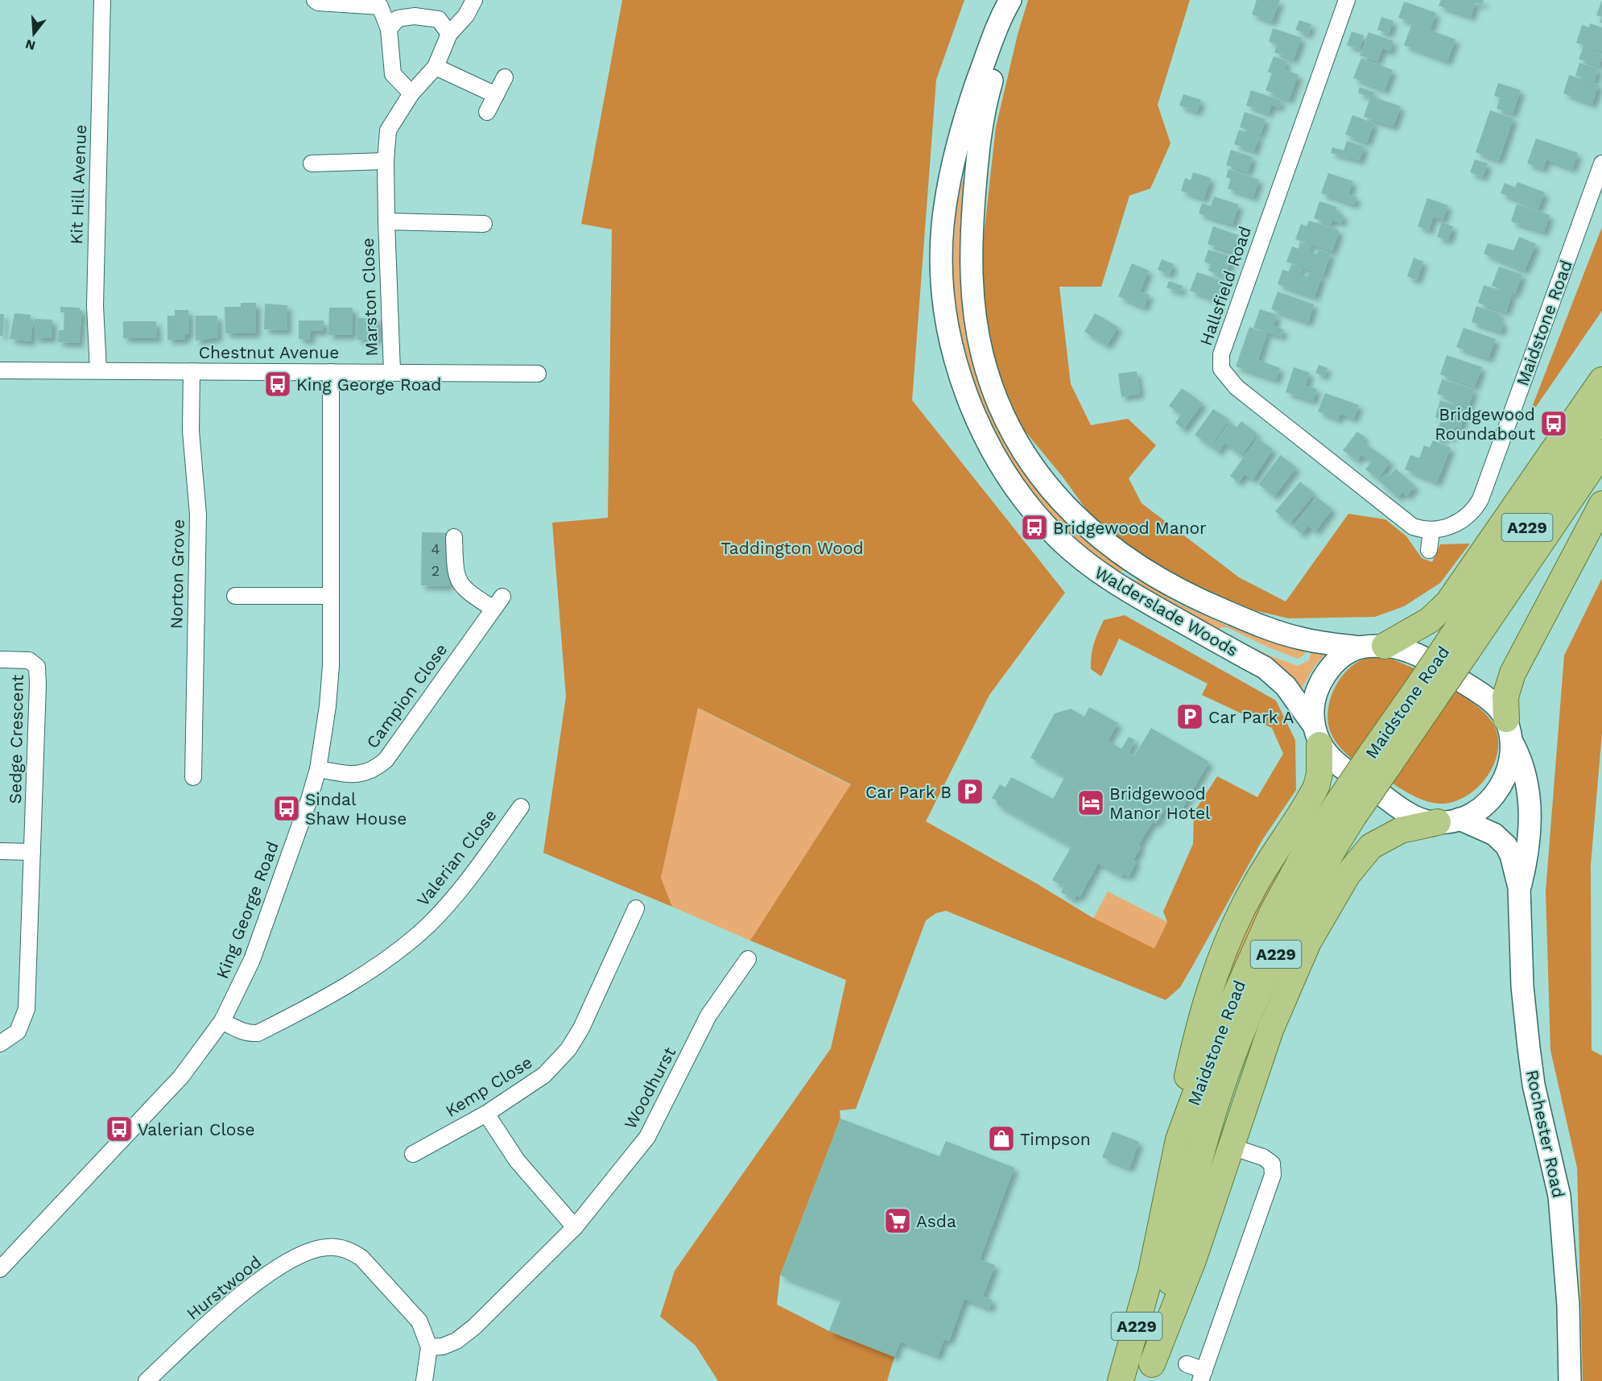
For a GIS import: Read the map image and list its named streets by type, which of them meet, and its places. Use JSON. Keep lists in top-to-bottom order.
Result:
{
  "streets": {
    "main road": ["Maidstone Road", "A229"],
    "street": [
      "Kit Hill Avenue",
      "Hallsfield Road",
      "Marston Close",
      "Chestnut Avenue",
      "Norton Grove",
      "Walderslade Woods",
      "Campion Close",
      "Sedge Crescent",
      "Valerian Close",
      "King George Road",
      "Kemp Close",
      "Woodhurst",
      "Rochester Road",
      "Hurstwood"
    ]
  },
  "crossings": [
    ["Kit Hill Avenue", "Chestnut Avenue"],
    ["Hallsfield Road", "Maidstone Road"],
    ["Marston Close", "Chestnut Avenue"],
    ["Maidstone Road", "A229"],
    ["Chestnut Avenue", "Norton Grove"],
    ["Chestnut Avenue", "King George Road"],
    ["Campion Close", "King George Road"],
    ["Valerian Close", "King George Road"],
    ["Woodhurst", "Hurstwood"]
  ],
  "parks": ["Taddington Wood"],
  "places": {
    "bus stop": [
      "King George Road",
      "Bridgewood Roundabout",
      "Bridgewood Manor",
      "Sindal Shaw House",
      "Valerian Close"
    ],
    "parking": ["Car Park A", "Car Park B"],
    "hotel": ["Bridgewood Manor Hotel"],
    "shop": ["Timpson"],
    "supermarket": ["Asda"]
  },
  "house_numbers": ["4", "2"],
  "north": "bottom"
}
